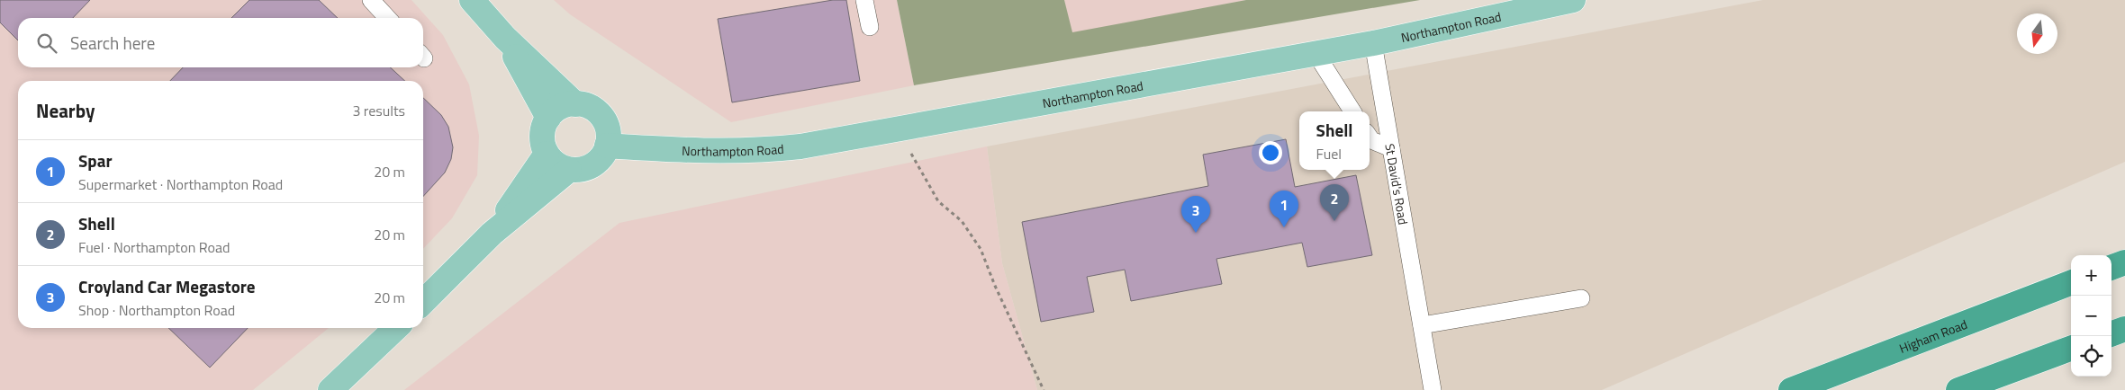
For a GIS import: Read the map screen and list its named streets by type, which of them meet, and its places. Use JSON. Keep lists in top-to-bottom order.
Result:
{
  "streets": {
    "highway": ["Higham Road"],
    "main road": ["Northampton Road"],
    "lane": ["St David's Road"]
  },
  "crossings": [
    ["Northampton Road", "St David's Road"]
  ],
  "north": "bottom",
  "page": {
    "search": "Search here",
    "heading": ["Nearby", "3 results"],
    "popup": ["Shell", "Fuel"],
    "list": [
      {
        "mark": "1",
        "name": "Spar",
        "note": "Supermarket · Northampton Road",
        "value": "20 m"
      },
      {
        "mark": "2",
        "name": "Shell",
        "note": "Fuel · Northampton Road",
        "value": "20 m"
      },
      {
        "mark": "3",
        "name": "Croyland Car Megastore",
        "note": "Shop · Northampton Road",
        "value": "20 m"
      }
    ],
    "pins": ["2", "1", "3"],
    "map_buttons": ["+", "−"]
  }
}
